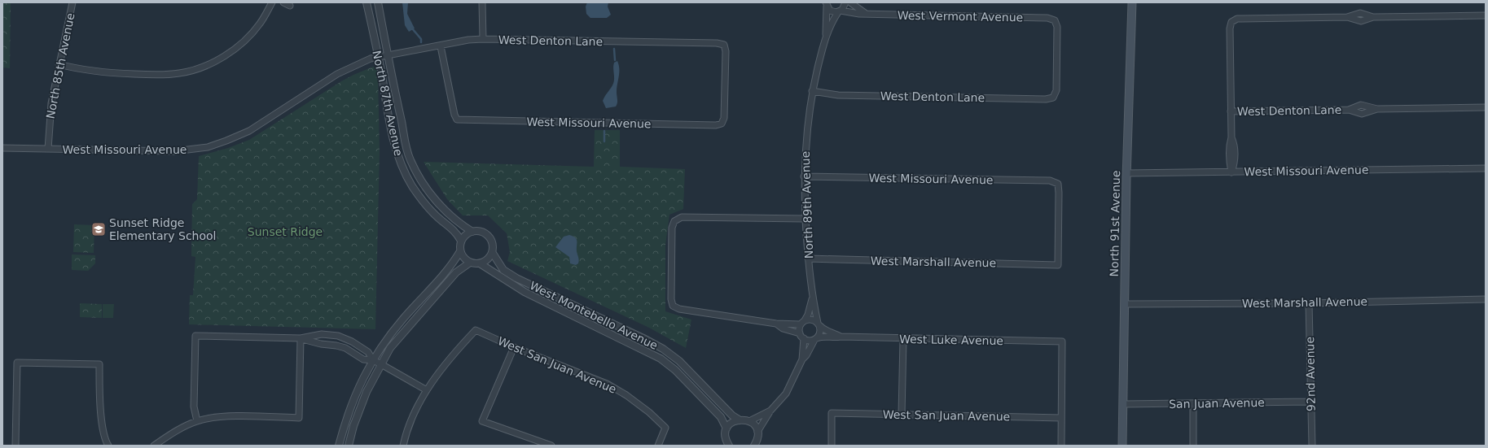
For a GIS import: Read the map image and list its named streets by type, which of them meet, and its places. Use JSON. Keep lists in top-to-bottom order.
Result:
{
  "streets": {
    "main road": ["North 91st Avenue"],
    "street": [
      "West Vermont Avenue",
      "West Denton Lane",
      "North 85th Avenue",
      "North 87th Avenue",
      "West Missouri Avenue",
      "North 89th Avenue",
      "West Marshall Avenue",
      "West Montebello Avenue",
      "West Luke Avenue",
      "West San Juan Avenue",
      "92nd Avenue",
      "San Juan Avenue"
    ]
  },
  "crossings": [
    ["West Vermont Avenue", "West Denton Lane"],
    ["West Vermont Avenue", "North 89th Avenue"],
    ["West Denton Lane", "North 87th Avenue"],
    ["West Denton Lane", "West Missouri Avenue"],
    ["West Denton Lane", "North 89th Avenue"],
    ["North 85th Avenue", "West Missouri Avenue"],
    ["North 87th Avenue", "West Missouri Avenue"],
    ["North 87th Avenue", "West Montebello Avenue"],
    ["West Missouri Avenue", "North 89th Avenue"],
    ["West Missouri Avenue", "North 91st Avenue"],
    ["West Missouri Avenue", "West Marshall Avenue"],
    ["North 89th Avenue", "West Marshall Avenue"],
    ["North 89th Avenue", "West Luke Avenue"],
    ["North 91st Avenue", "West Marshall Avenue"],
    ["North 91st Avenue", "San Juan Avenue"],
    ["West Marshall Avenue", "92nd Avenue"],
    ["West Luke Avenue", "West San Juan Avenue"],
    ["92nd Avenue", "San Juan Avenue"]
  ],
  "parks": ["Sunset Ridge"],
  "places": {
    "school or university": ["Sunset Ridge Elementary School"]
  }
}
